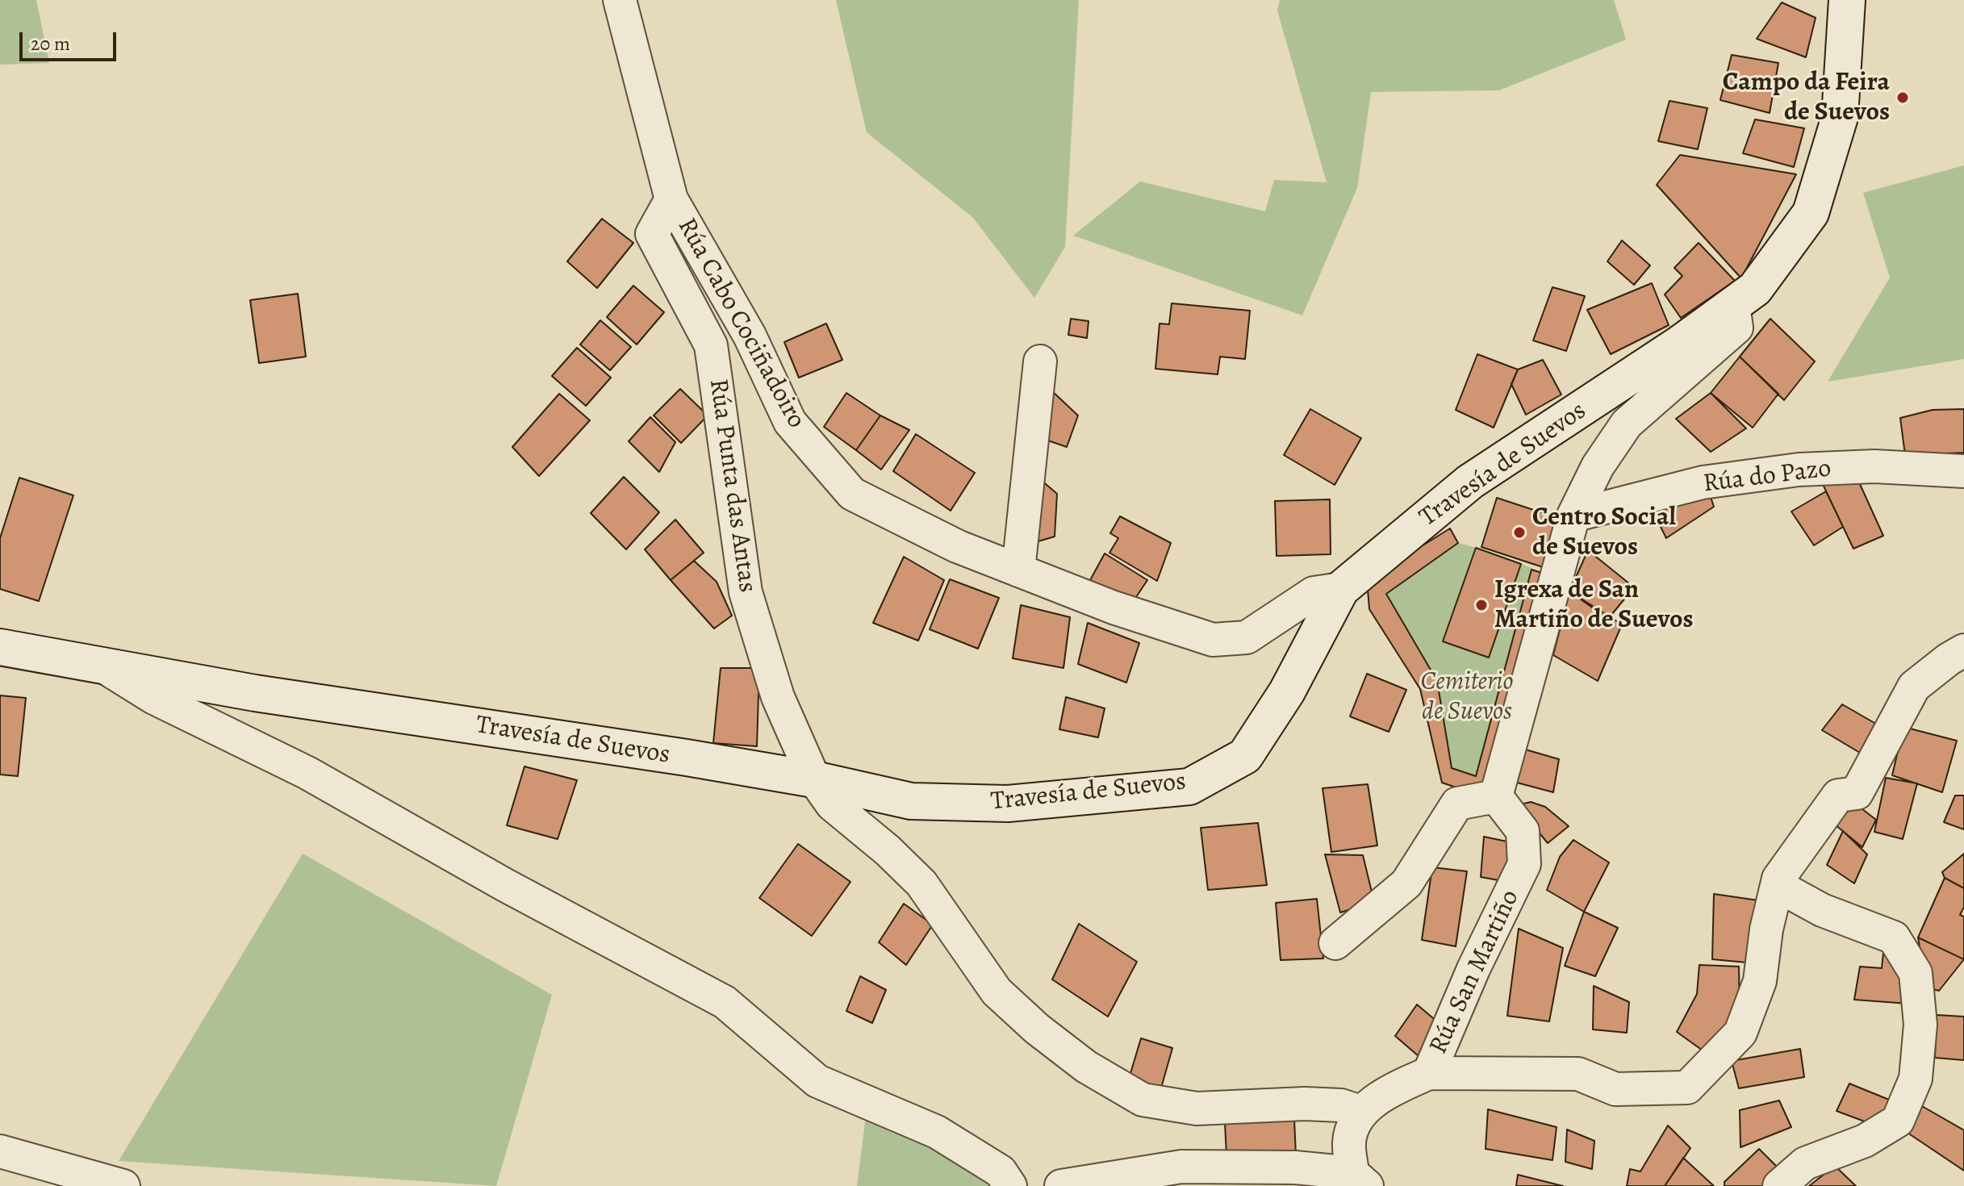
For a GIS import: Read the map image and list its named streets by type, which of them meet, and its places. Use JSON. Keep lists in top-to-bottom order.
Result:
{
  "streets": {
    "street": [
      "Rúa Cabo Cociñadoiro",
      "Travesía de Suevos",
      "Rúa do Pazo",
      "Rúa Punta das Antas",
      "Rúa San Martiño"
    ]
  },
  "crossings": [
    ["Rúa Cabo Cociñadoiro", "Travesía de Suevos"],
    ["Rúa Cabo Cociñadoiro", "Rúa Punta das Antas"],
    ["Travesía de Suevos", "Rúa Punta das Antas"]
  ],
  "parks": ["Cemiterio de Suevos"],
  "places": ["Campo da Feira de Suevos", "Centro Social de Suevos", "Igrexa de San Martiño de Suevos"],
  "scale_bar": "20 m"
}
